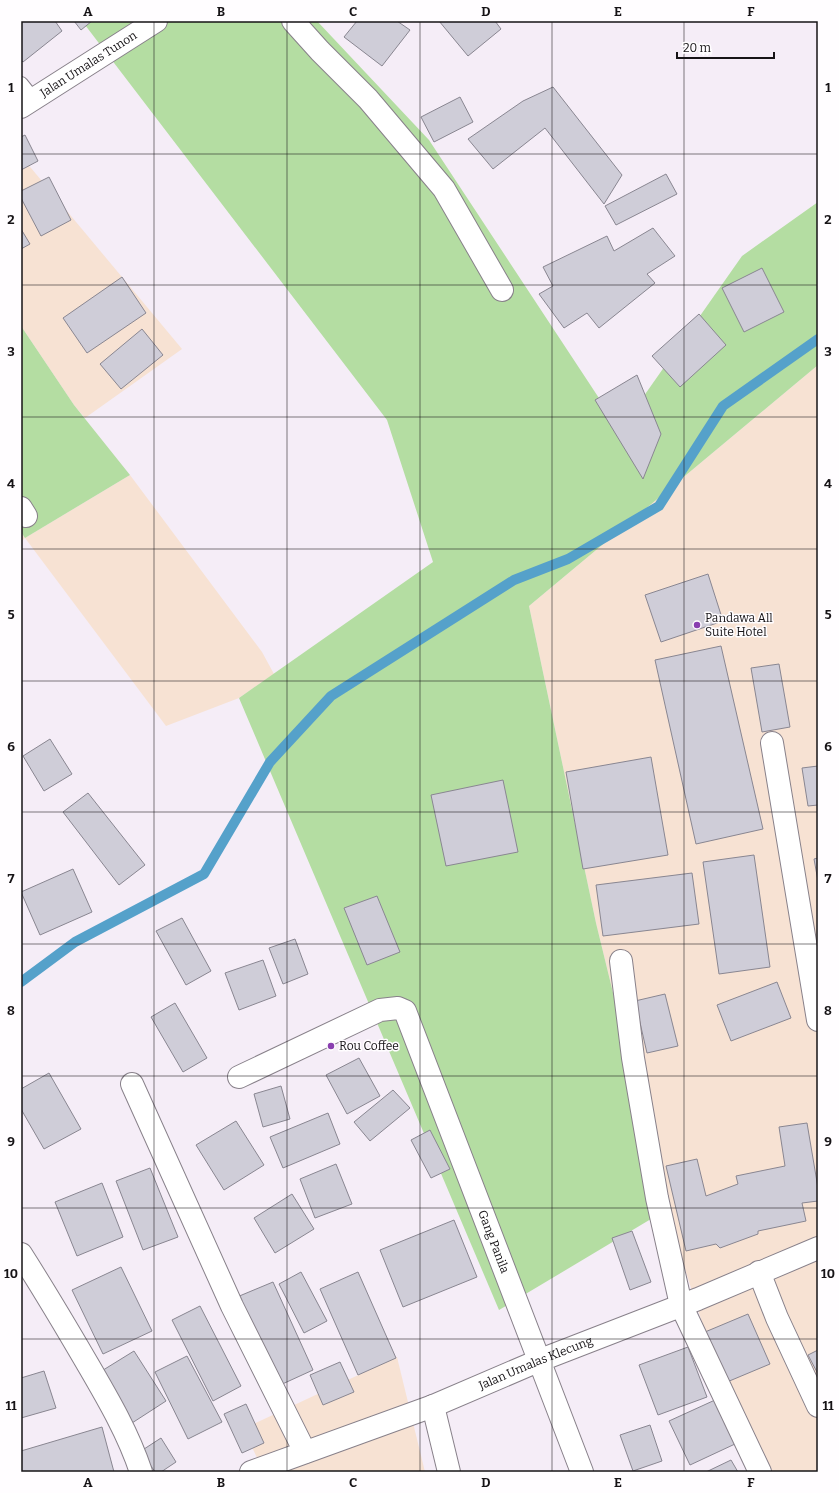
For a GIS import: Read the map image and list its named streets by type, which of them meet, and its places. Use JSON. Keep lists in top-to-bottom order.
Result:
{
  "streets": {
    "street": ["Jalan Umalas Tunon", "Gang Panila", "Jalan Umalas Klecung"]
  },
  "crossings": [
    ["Gang Panila", "Jalan Umalas Klecung"]
  ],
  "places": ["Pandawa All Suite Hotel", "Rou Coffee"],
  "scale_bar": "20 m",
  "grid": {
    "columns": [
      "A",
      "B",
      "C",
      "D",
      "E",
      "F"
    ],
    "rows": [
      "1",
      "2",
      "3",
      "4",
      "5",
      "6",
      "7",
      "8",
      "9",
      "10",
      "11"
    ]
  }
}
